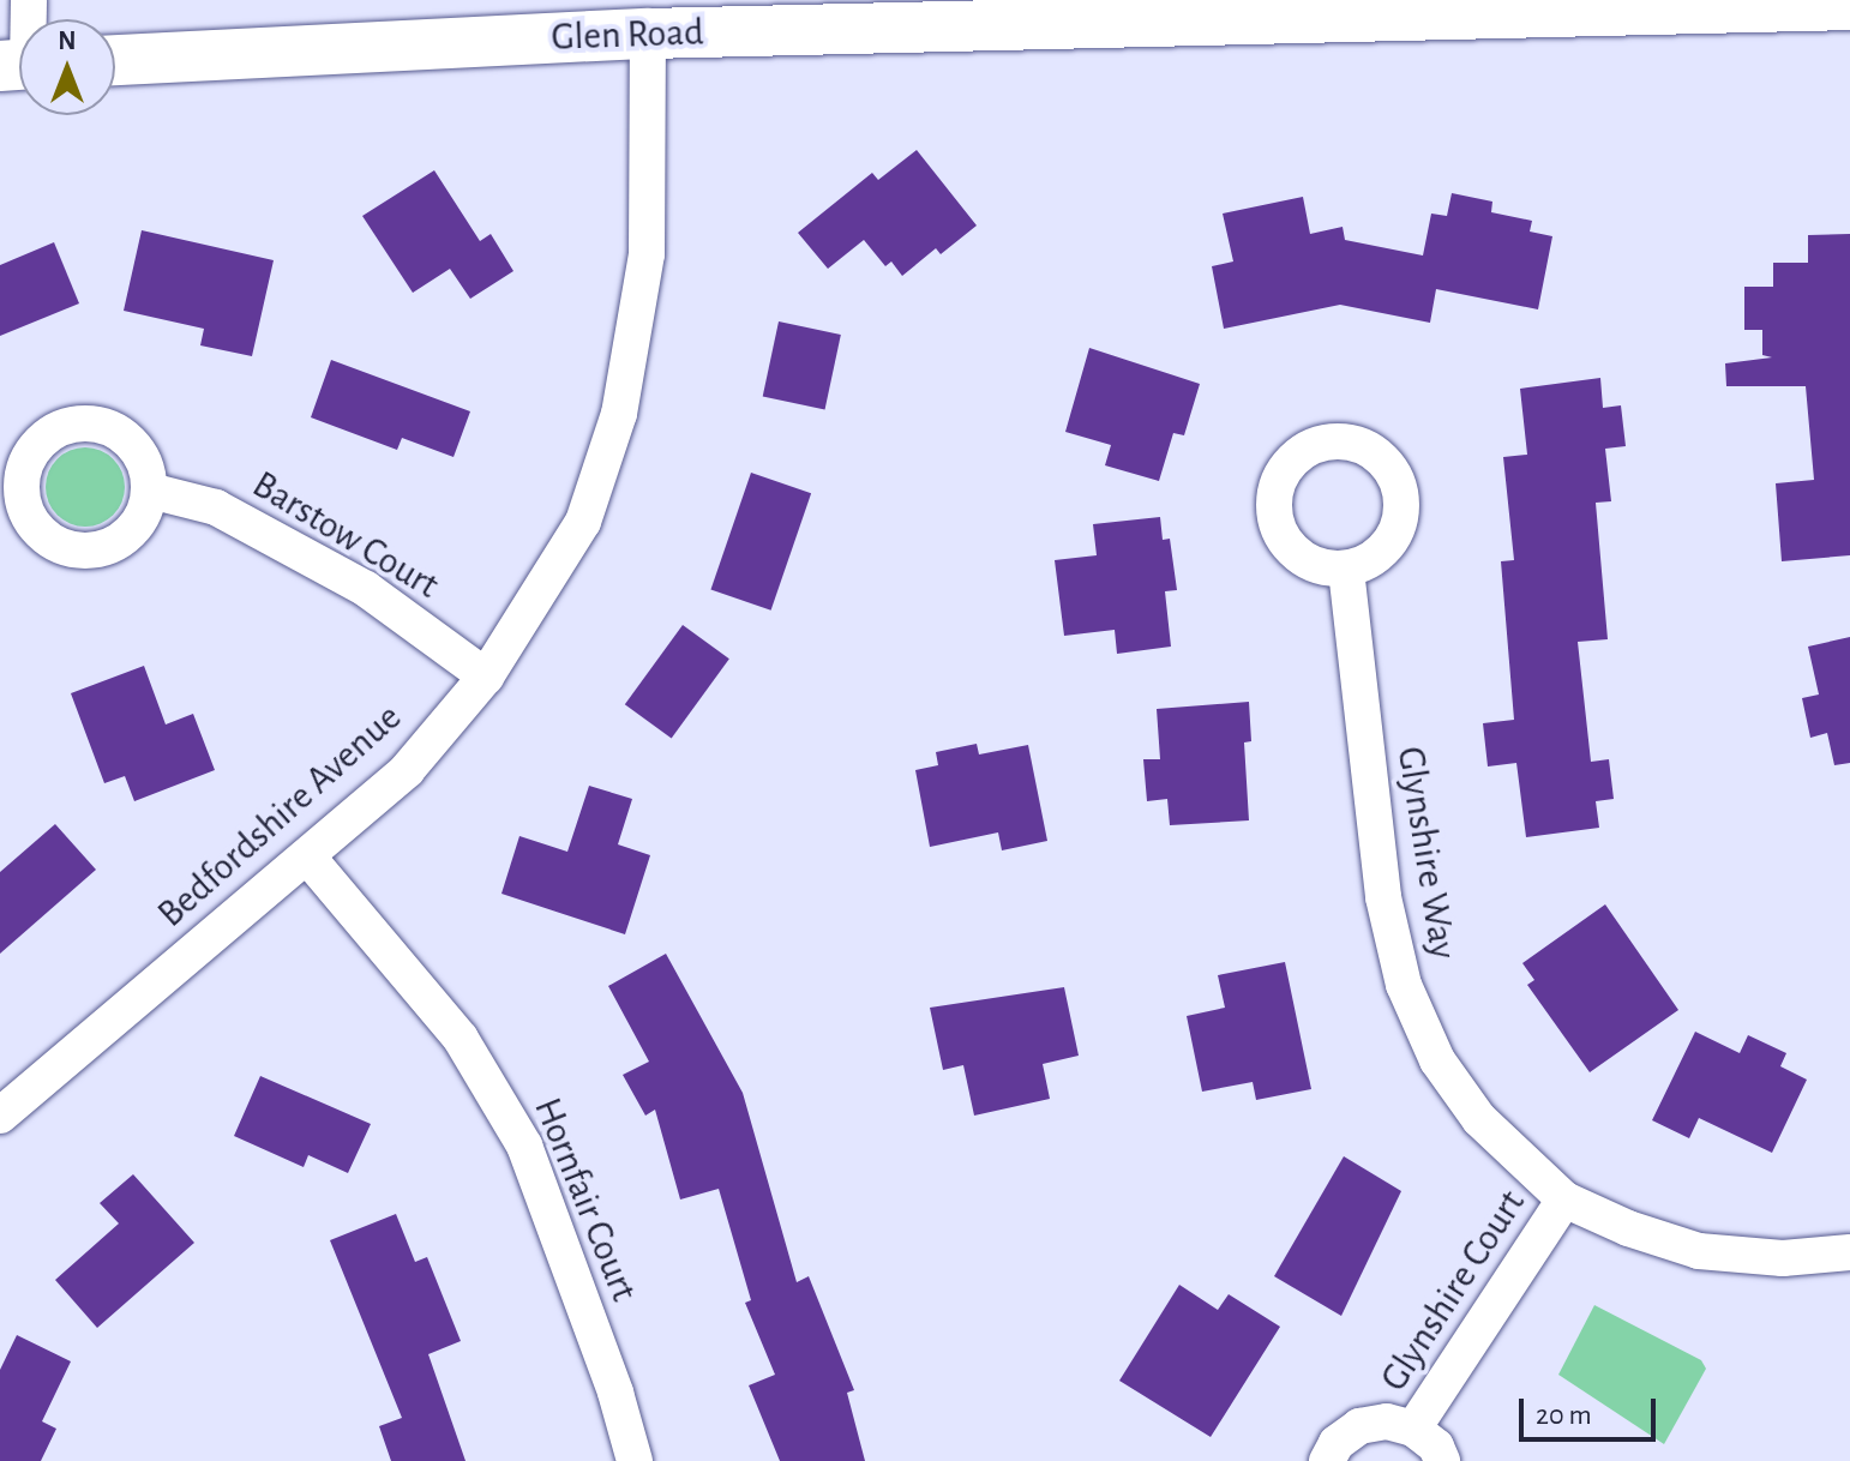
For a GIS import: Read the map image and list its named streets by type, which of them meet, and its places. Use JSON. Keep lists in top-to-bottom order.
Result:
{
  "streets": {
    "main road": ["Glen Road"],
    "street": [
      "Barstow Court",
      "Bedfordshire Avenue",
      "Glynshire Way",
      "Hornfair Court",
      "Glynshire Court"
    ]
  },
  "crossings": [
    ["Glen Road", "Bedfordshire Avenue"],
    ["Barstow Court", "Bedfordshire Avenue"],
    ["Bedfordshire Avenue", "Hornfair Court"],
    ["Glynshire Way", "Glynshire Court"]
  ],
  "scale_bar": "20 m",
  "north": "top"
}
